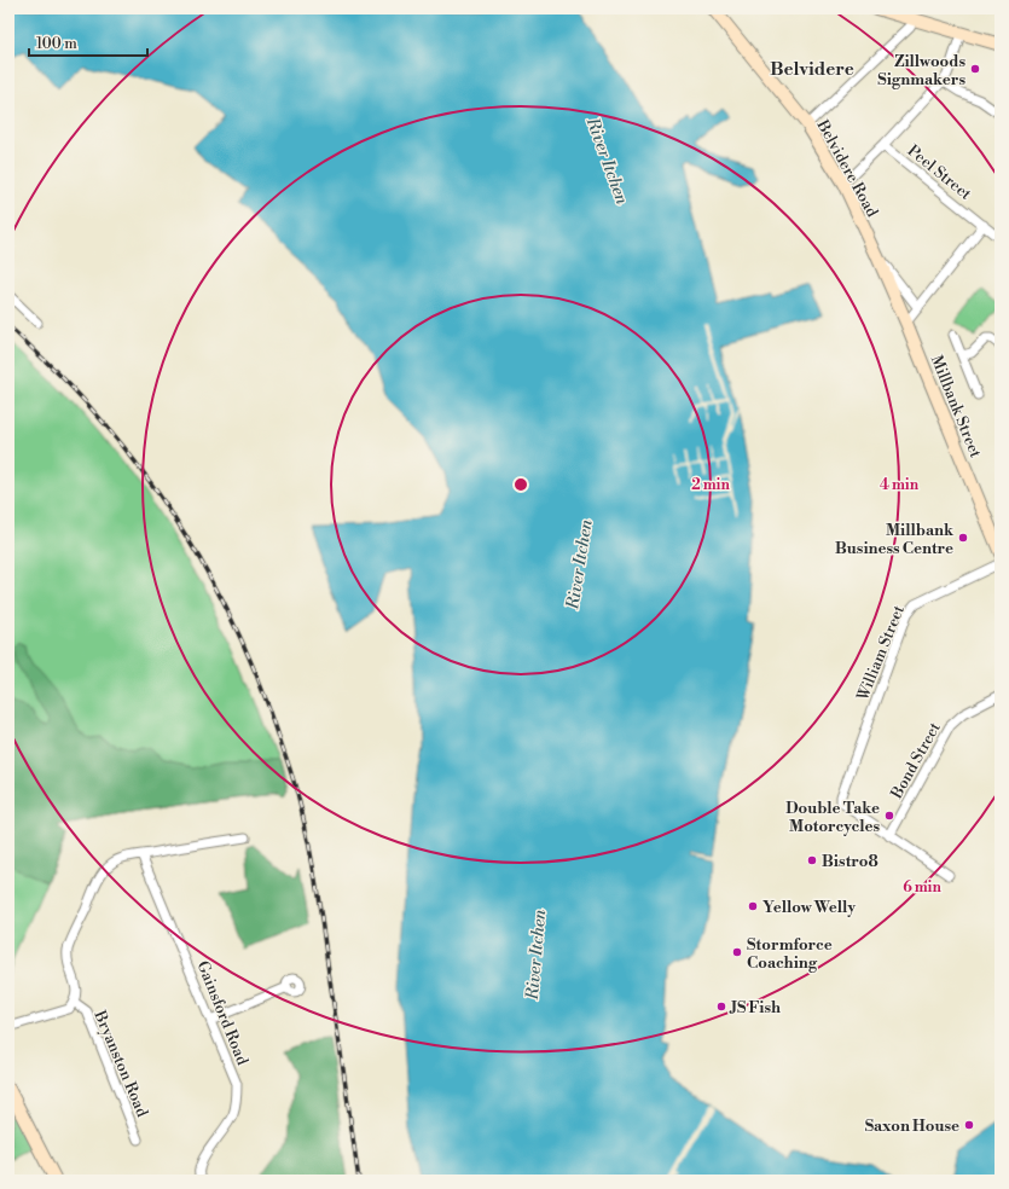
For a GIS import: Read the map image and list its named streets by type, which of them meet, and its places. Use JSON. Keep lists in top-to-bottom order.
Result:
{
  "streets": {
    "street": [
      "Belvidere Road",
      "Peel Street",
      "Millbank Street",
      "William Street",
      "Bond Street",
      "Gainsford Road",
      "Bryanston Road"
    ]
  },
  "crossings": [
    ["Belvidere Road", "Millbank Street"],
    ["William Street", "Bond Street"],
    ["Gainsford Road", "Bryanston Road"]
  ],
  "districts": ["Belvidere"],
  "water": ["River Itchen"],
  "places": [
    "Zillwoods Signmakers",
    "Millbank Business Centre",
    "Double Take Motorcycles",
    "Bistro8",
    "Yellow Welly",
    "Stormforce Coaching",
    "JS Fish",
    "Saxon House"
  ],
  "scale_bar": "100 m",
  "rings": ["2 min", "4 min", "6 min"]
}
